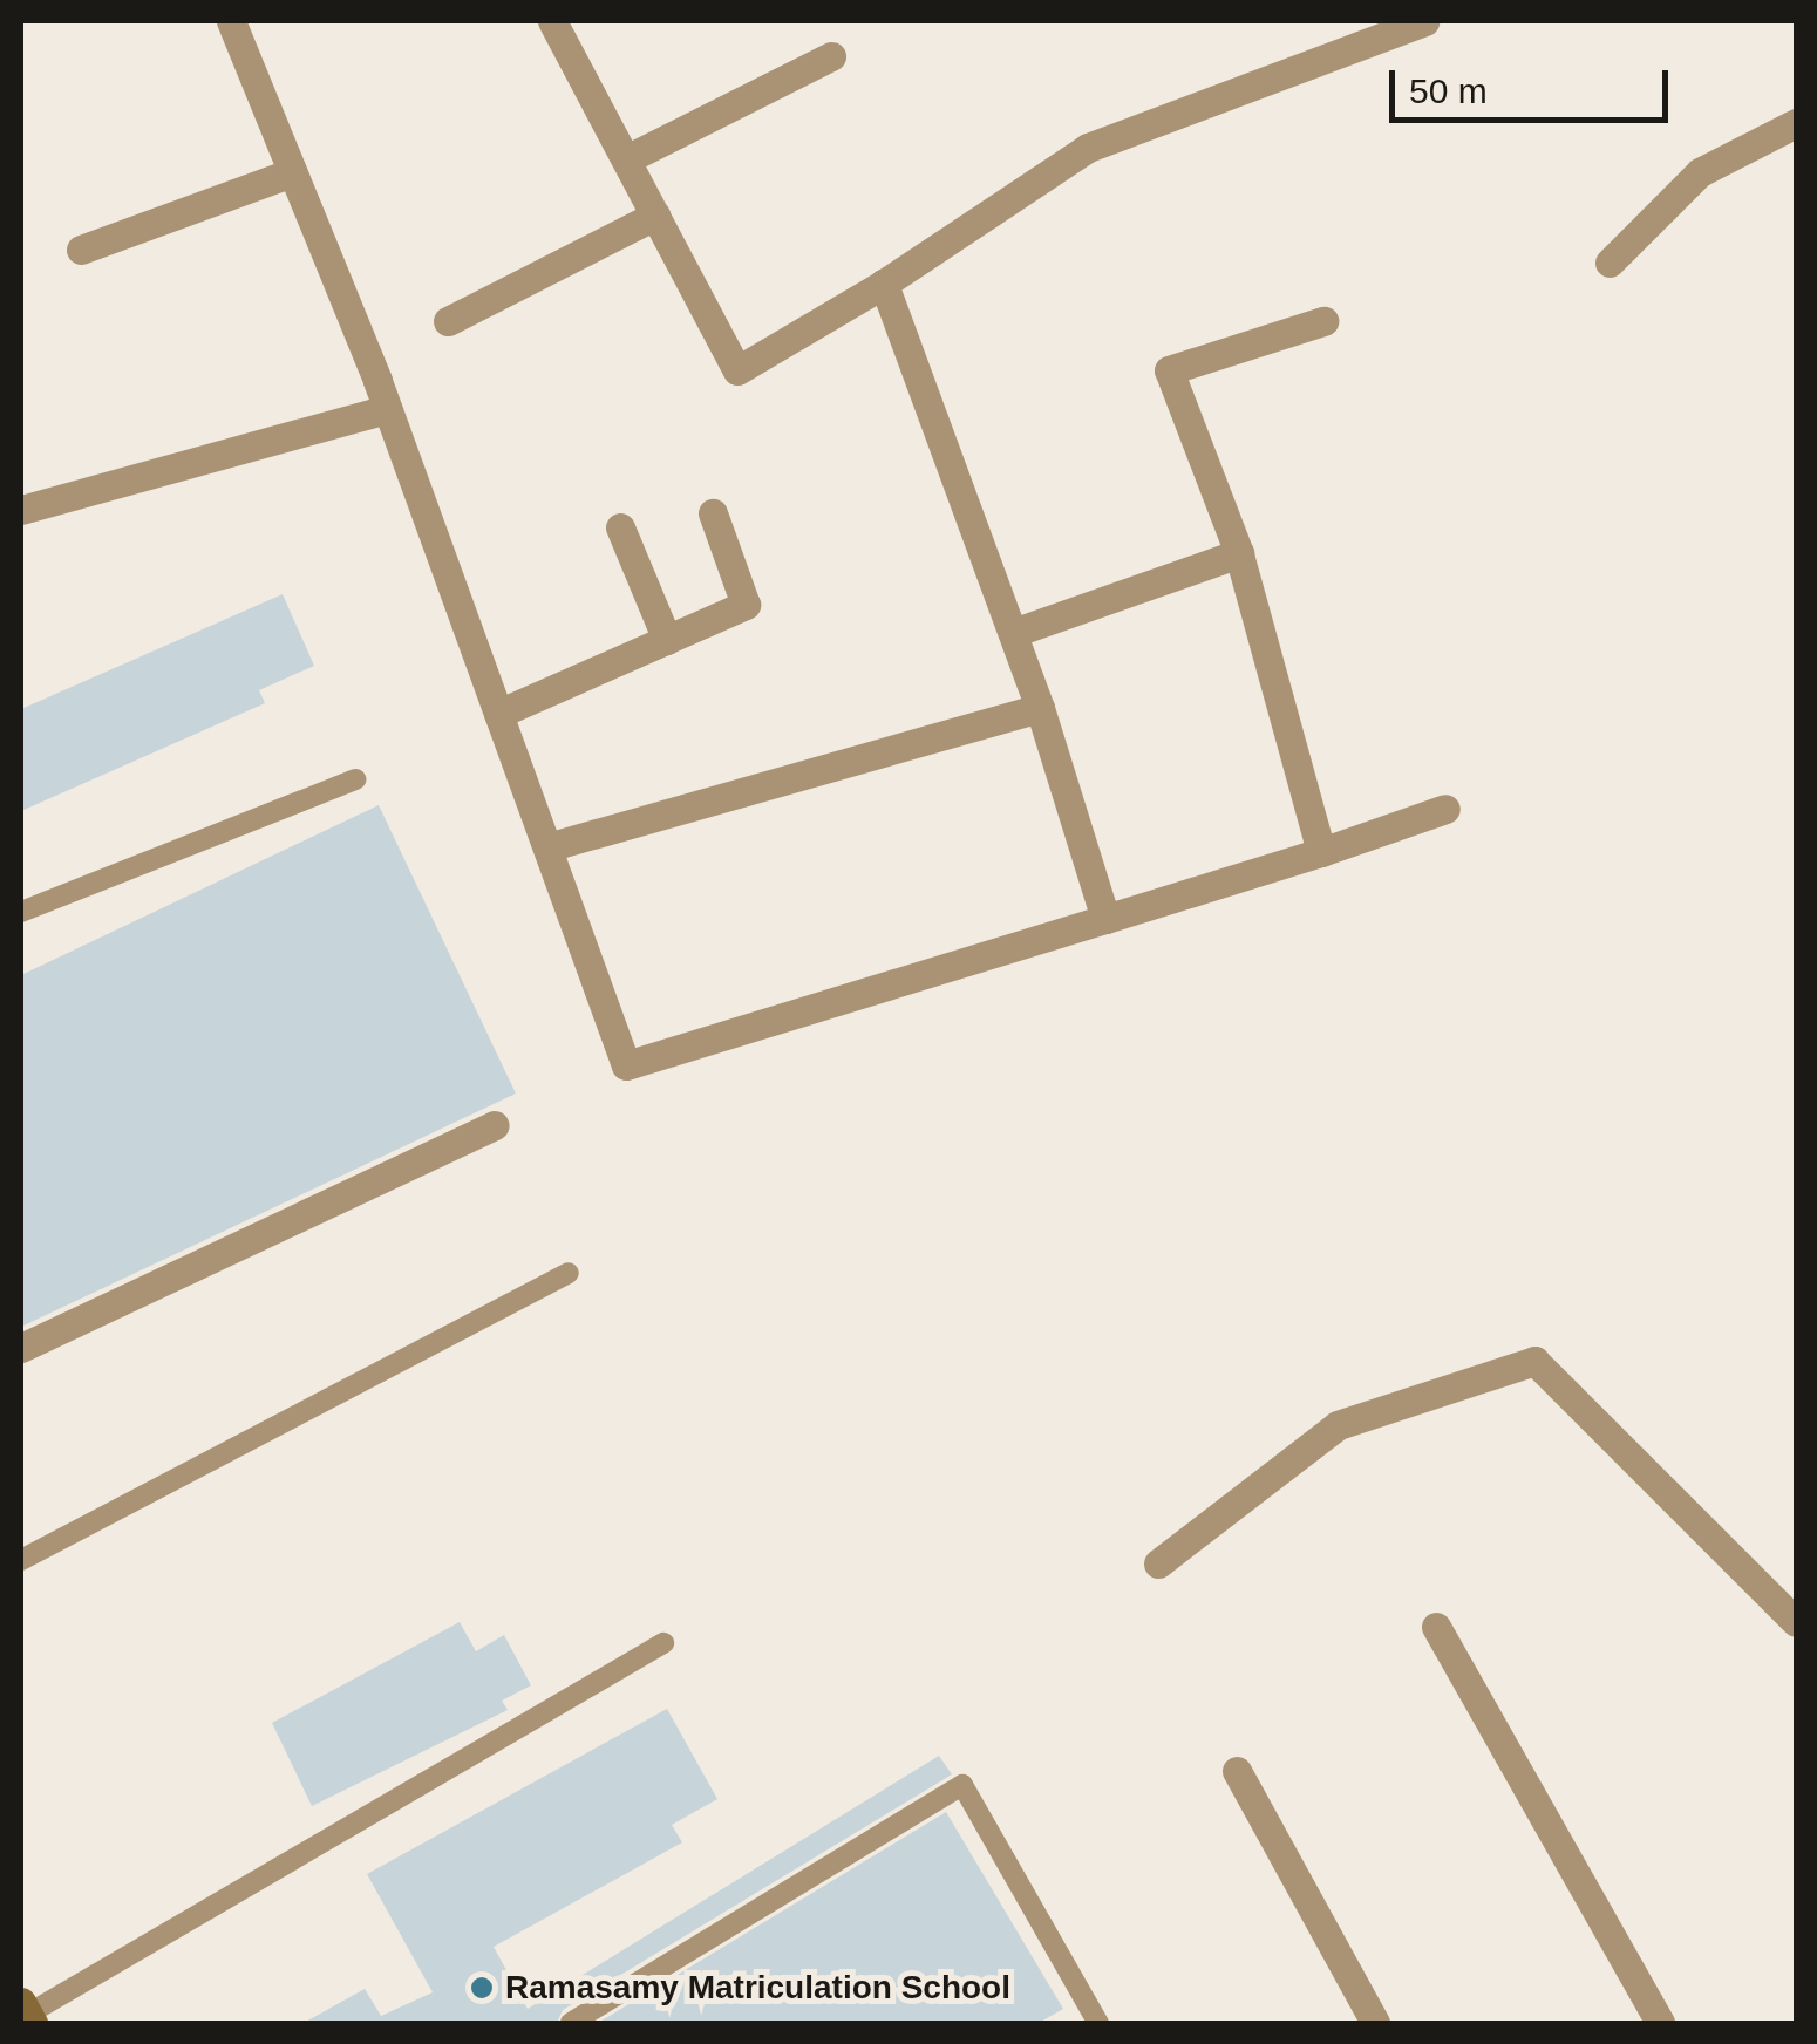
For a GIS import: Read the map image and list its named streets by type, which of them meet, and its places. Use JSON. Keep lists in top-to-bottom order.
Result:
{
  "places": ["Ramasamy Matriculation School"],
  "scale_bar": "50 m"
}
